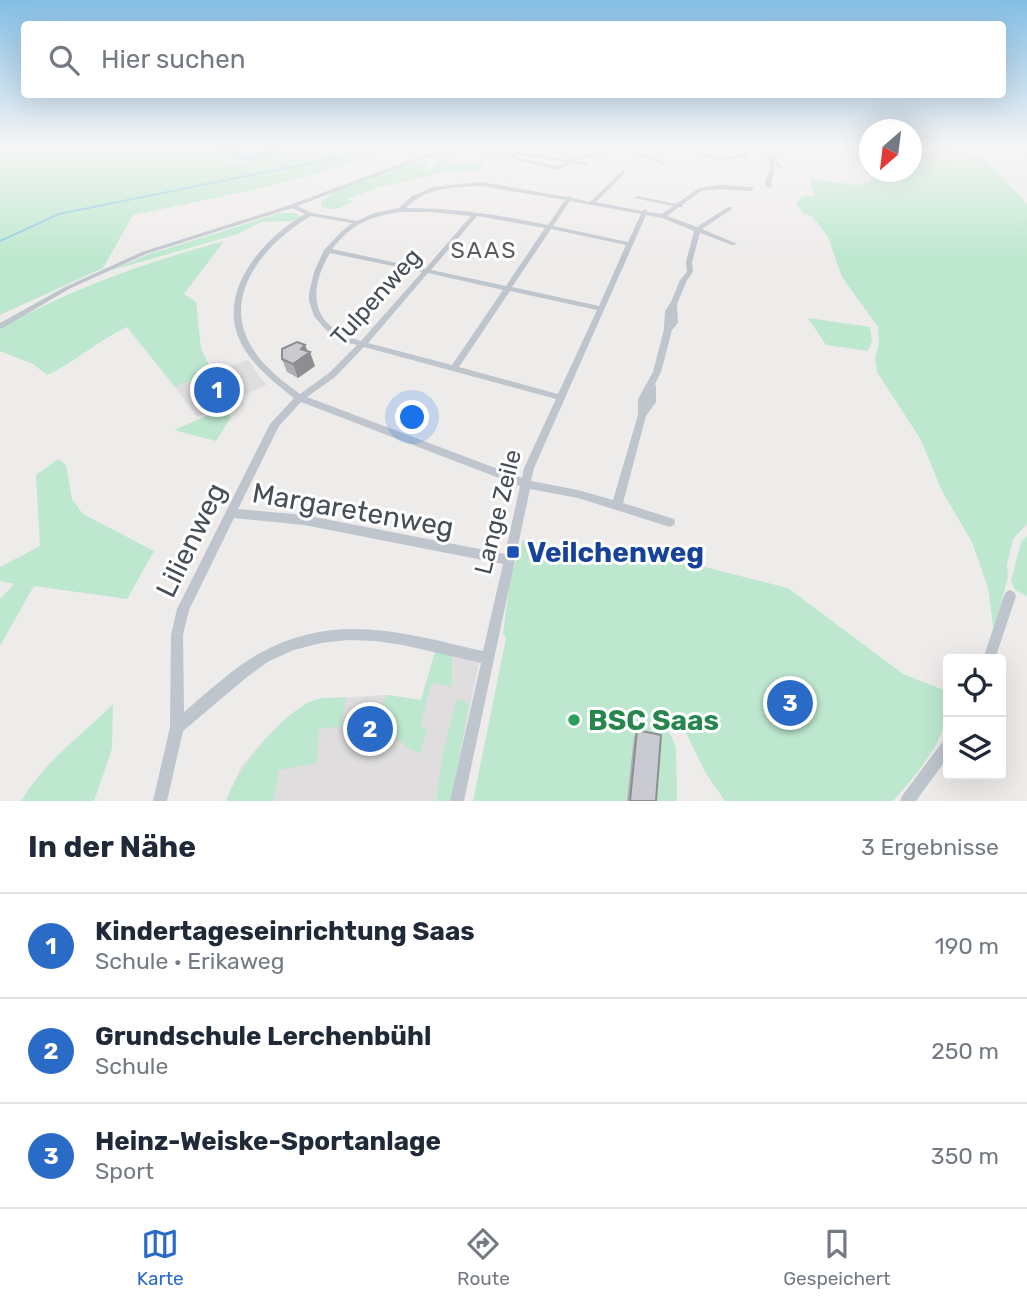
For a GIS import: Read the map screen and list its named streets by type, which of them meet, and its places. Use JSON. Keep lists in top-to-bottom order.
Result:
{
  "streets": {
    "street": [
      "Tulpenweg",
      "Margaretenweg",
      "Lange Zeile",
      "Lilienweg"
    ]
  },
  "crossings": [
    ["Tulpenweg", "Lilienweg"],
    ["Margaretenweg", "Lange Zeile"],
    ["Margaretenweg", "Lilienweg"]
  ],
  "districts": ["SAAS"],
  "places": {
    "transit": ["Veilchenweg"],
    "other": ["BSC Saas"]
  },
  "north": "bottom left",
  "page": {
    "search": "Hier suchen",
    "pins": ["1", "3", "2"],
    "heading": ["In der Nähe", "3 Ergebnisse"],
    "list": [
      {
        "mark": "1",
        "name": "Kindertageseinrichtung Saas",
        "note": "Schule · Erikaweg",
        "value": "190 m"
      },
      {
        "mark": "2",
        "name": "Grundschule Lerchenbühl",
        "note": "Schule",
        "value": "250 m"
      },
      {
        "mark": "3",
        "name": "Heinz-Weiske-Sportanlage",
        "note": "Sport",
        "value": "350 m"
      }
    ],
    "nav": ["Karte", "Route", "Gespeichert"]
  }
}
